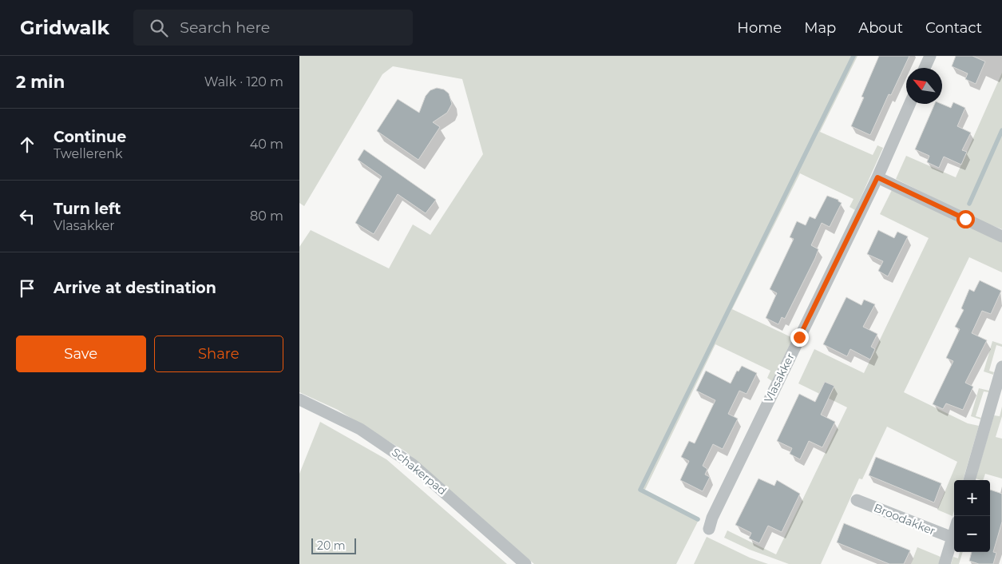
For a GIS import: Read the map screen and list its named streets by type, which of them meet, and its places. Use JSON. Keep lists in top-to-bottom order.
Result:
{
  "streets": {
    "street": ["Vlasakker", "Schakerpad", "Broodakker"]
  },
  "scale_bar": "20 m",
  "north": "top left",
  "page": {
    "header": "Gridwalk",
    "search": "Search here",
    "nav": [
      "Home",
      "Map",
      "About",
      "Contact"
    ],
    "heading": ["2 min", "Walk · 120 m"],
    "list": [
      ["Continue", "Twellerenk", "40 m"],
      ["Turn left", "Vlasakker", "80 m"],
      "Arrive at destination"
    ],
    "buttons": ["Save", "Share"],
    "map_buttons": ["+", "−"],
    "scale": "20 m"
  }
}
